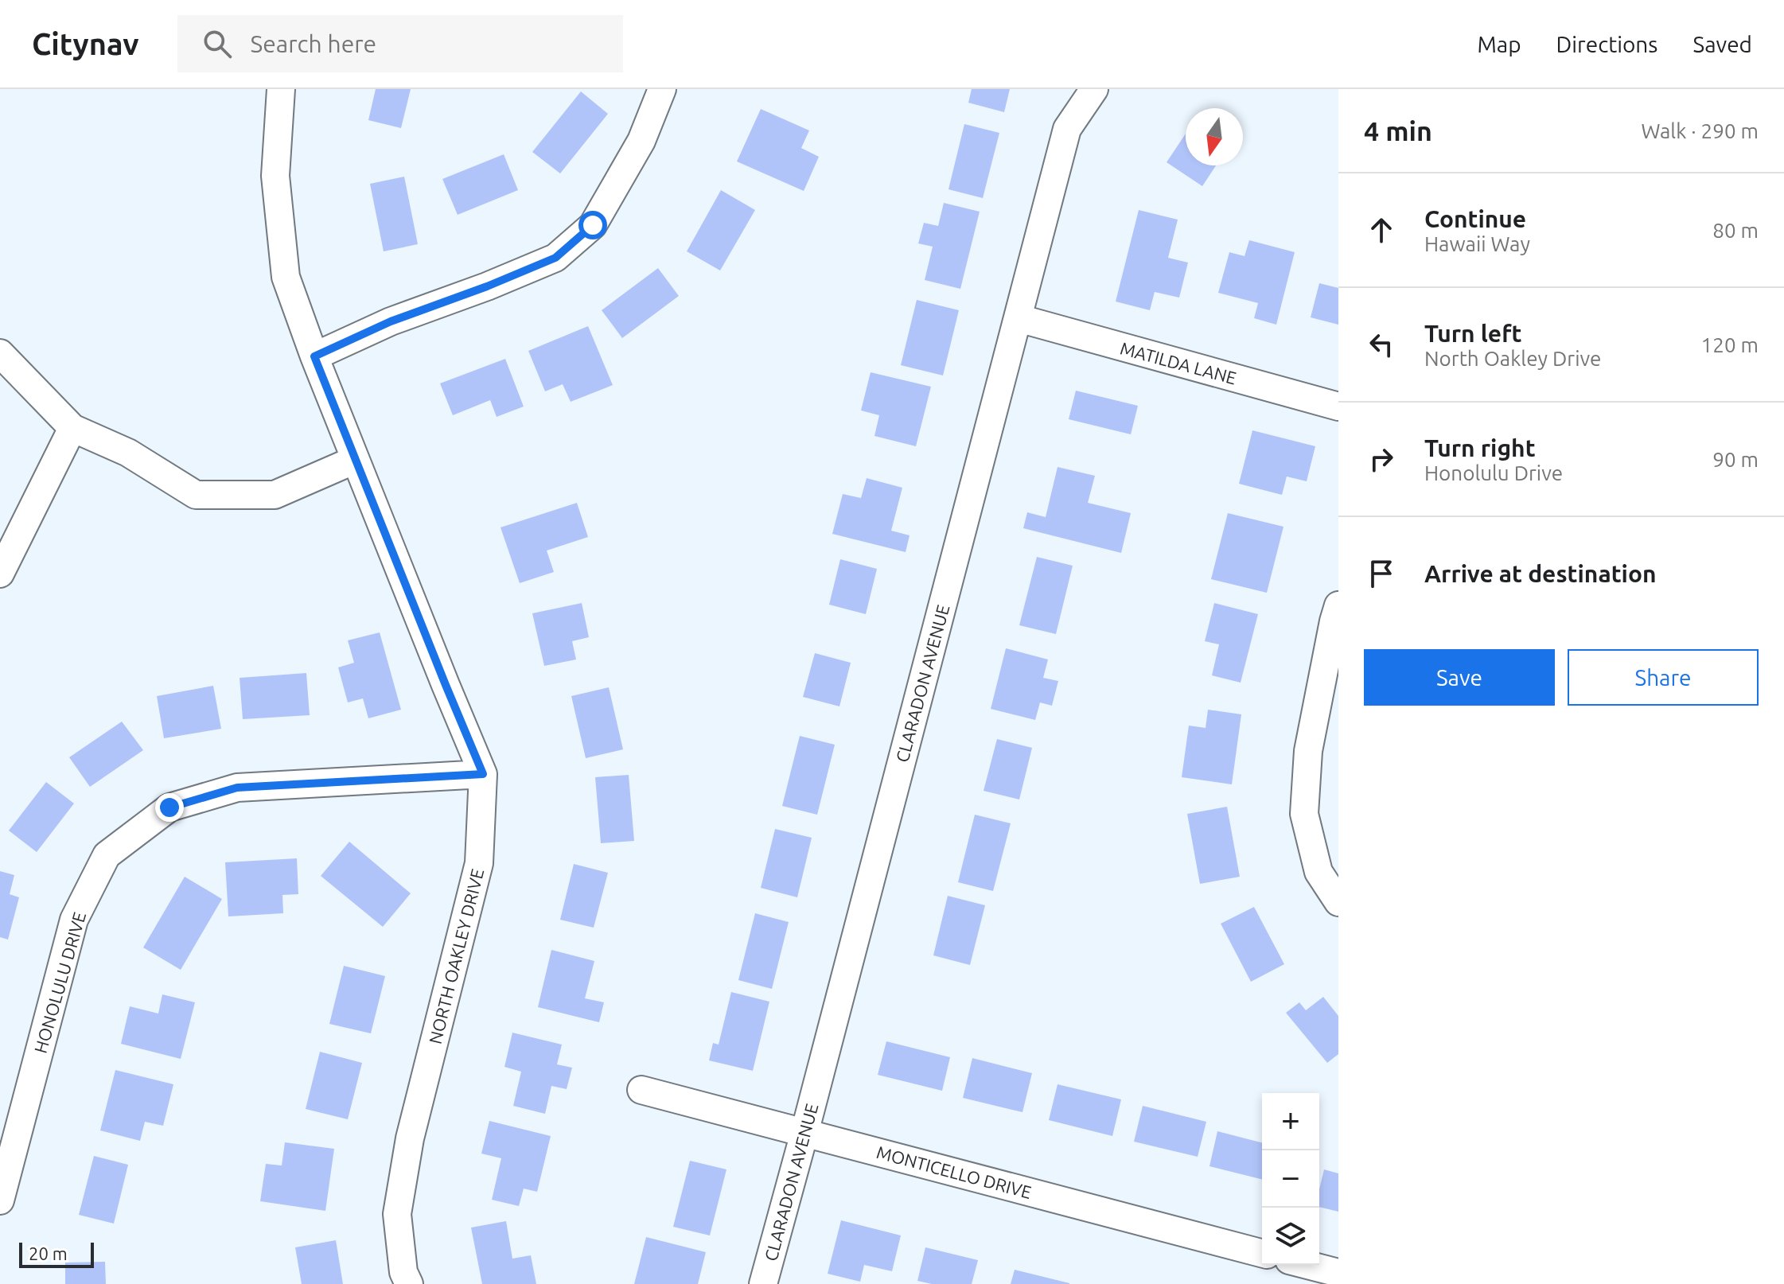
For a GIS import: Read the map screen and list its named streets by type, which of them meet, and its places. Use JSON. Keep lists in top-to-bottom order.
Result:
{
  "streets": {
    "street": [
      "MATILDA LANE",
      "CLARADON AVENUE",
      "NORTH OAKLEY DRIVE",
      "HONOLULU DRIVE",
      "MONTICELLO DRIVE"
    ]
  },
  "crossings": [
    ["MATILDA LANE", "CLARADON AVENUE"],
    ["CLARADON AVENUE", "MONTICELLO DRIVE"],
    ["NORTH OAKLEY DRIVE", "HONOLULU DRIVE"]
  ],
  "scale_bar": "20 m",
  "north": "bottom",
  "page": {
    "header": "Citynav",
    "search": "Search here",
    "nav": ["Map", "Directions", "Saved"],
    "heading": ["4 min", "Walk · 290 m"],
    "list": [
      ["Continue", "Hawaii Way", "80 m"],
      ["Turn left", "North Oakley Drive", "120 m"],
      ["Turn right", "Honolulu Drive", "90 m"],
      "Arrive at destination"
    ],
    "buttons": ["Save", "Share"],
    "map_buttons": ["+", "−"],
    "scale": "20 m"
  }
}
